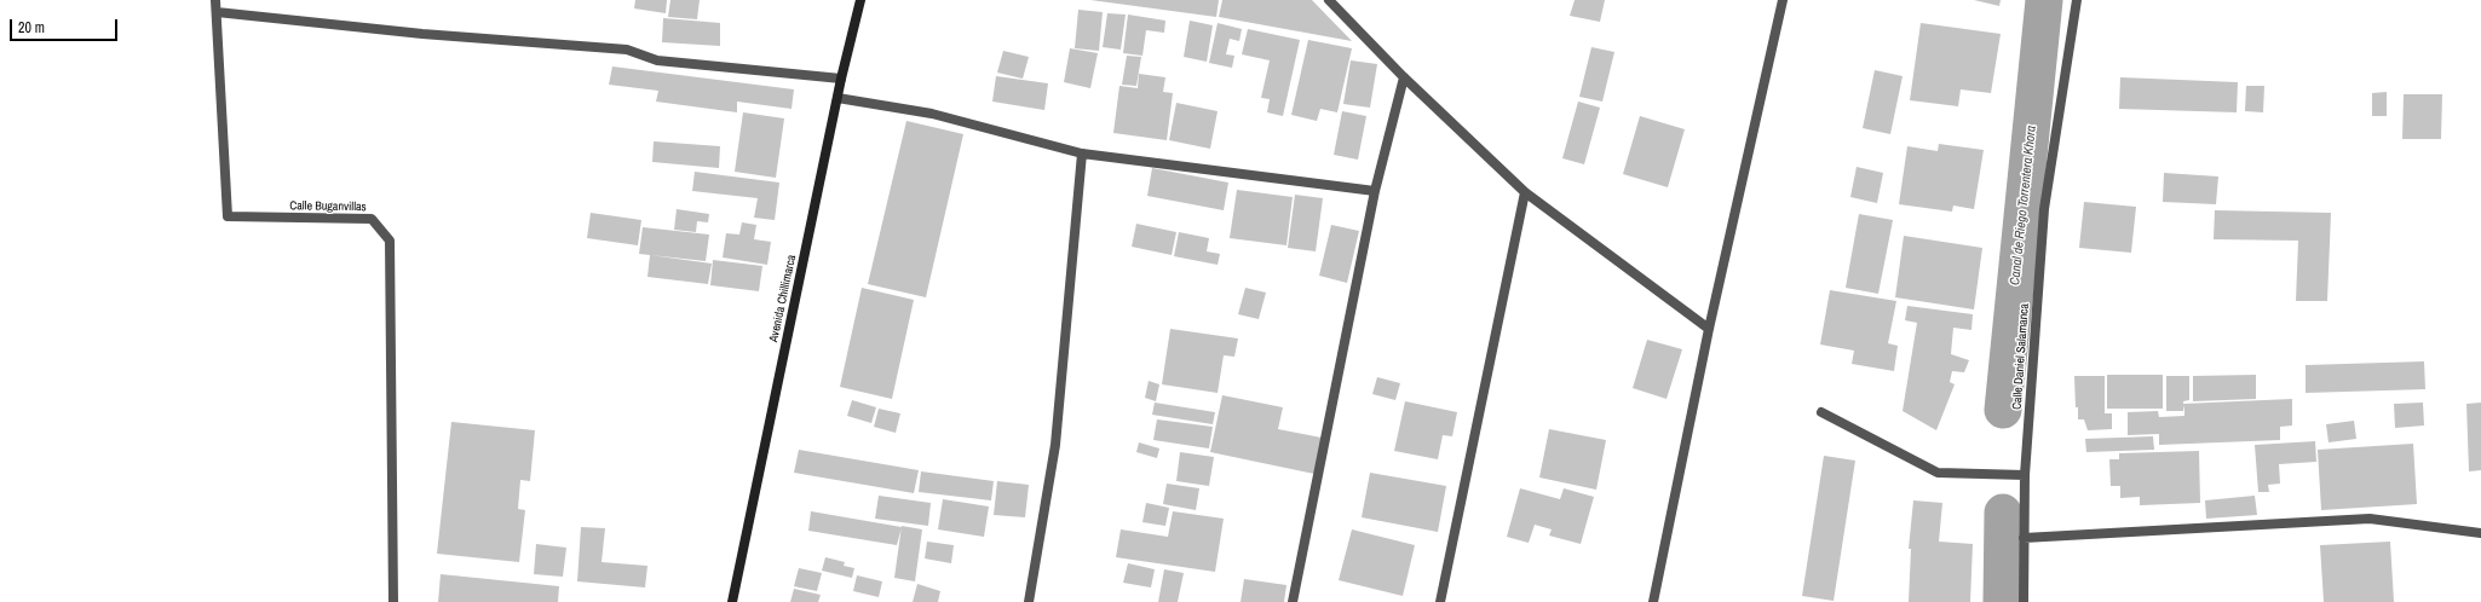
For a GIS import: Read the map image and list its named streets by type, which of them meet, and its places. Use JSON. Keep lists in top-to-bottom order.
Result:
{
  "streets": {
    "main road": ["Avenida Chillimarca"],
    "street": ["Calle Buganvillas", "Calle Daniel Salamanca"]
  },
  "water": ["Canal de Riego Torrentera Khora"],
  "scale_bar": "20 m"
}
